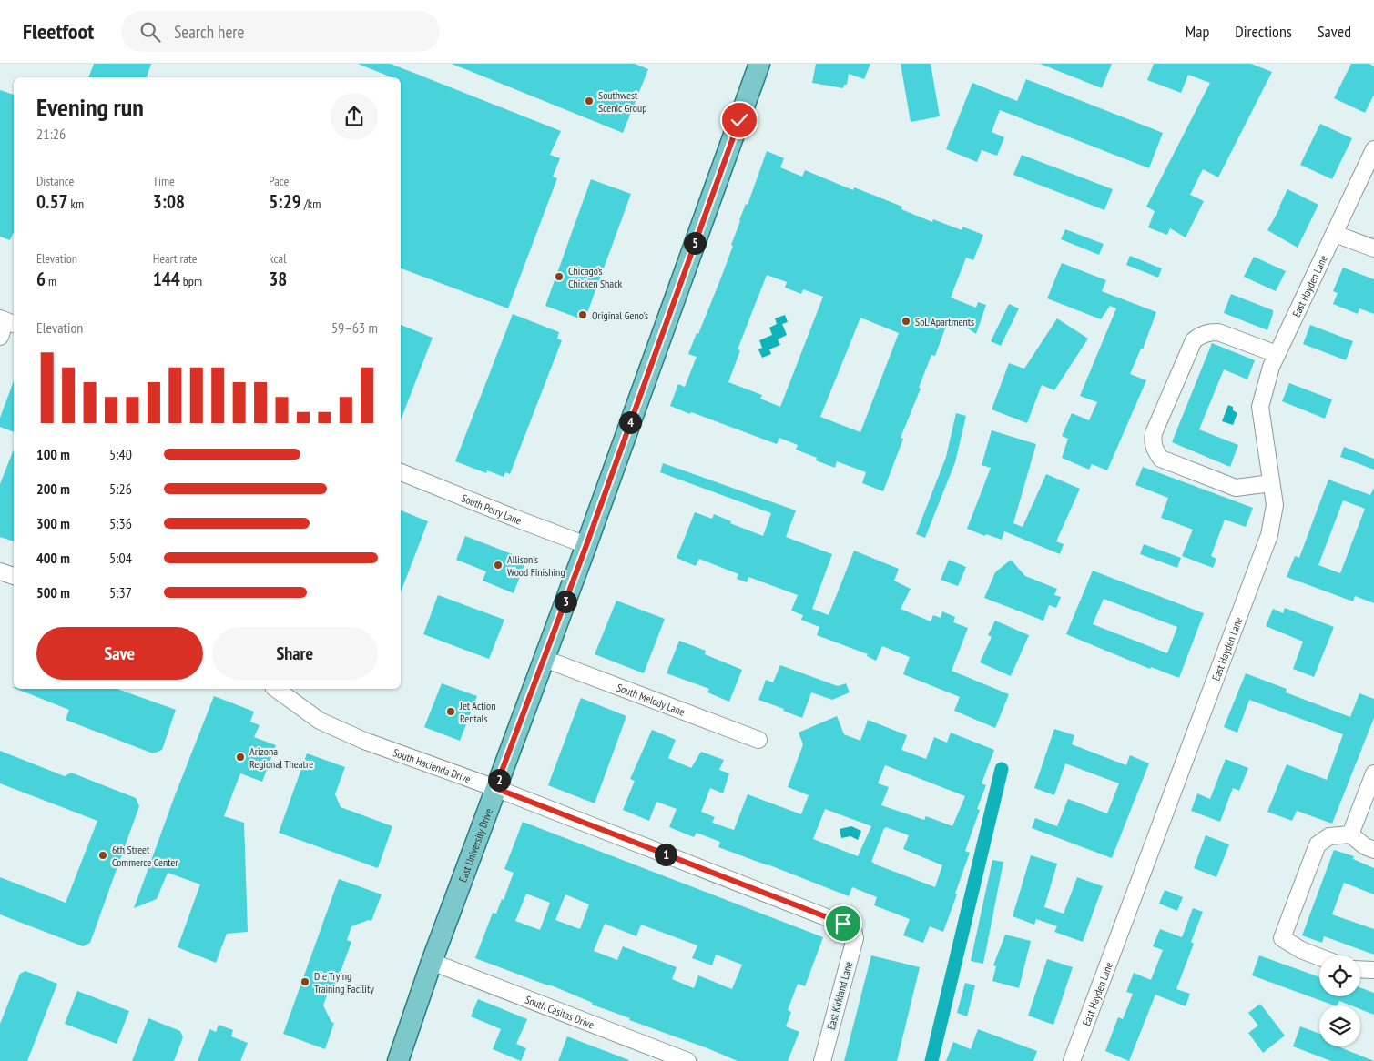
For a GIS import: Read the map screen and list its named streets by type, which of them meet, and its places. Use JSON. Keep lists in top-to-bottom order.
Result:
{
  "streets": {
    "main road": ["East University Drive"],
    "street": [
      "East Hayden Lane",
      "South Perry Lane",
      "South Melody Lane",
      "South Hacienda Drive",
      "East Kirkland Lane",
      "South Casitas Drive"
    ]
  },
  "crossings": [
    ["South Perry Lane", "East University Drive"],
    ["South Melody Lane", "East University Drive"],
    ["South Hacienda Drive", "East University Drive"],
    ["South Hacienda Drive", "East Kirkland Lane"],
    ["East University Drive", "South Casitas Drive"]
  ],
  "places": [
    "Southwest Scenic Group",
    "Chicago’s Chicken Shack",
    "Original Geno's",
    "SoL Apartments",
    "Allison's Wood Finishing",
    "Jet Action Rentals",
    "Arizona Regional Theatre",
    "6th Street Commerce Center",
    "Die Trying Training Facility"
  ],
  "page": {
    "header": "Fleetfoot",
    "search": "Search here",
    "nav": ["Map", "Directions", "Saved"],
    "heading": ["Evening run", "21:26"],
    "stats": [
      ["Distance", "0.57 km"],
      ["Time", "3:08"],
      ["Pace", "5:29 /km"],
      ["Elevation", "6 m"],
      ["Heart rate", "144 bpm"],
      ["kcal", "38"]
    ],
    "pins": [
      "5",
      "4",
      "3",
      "2",
      "1"
    ],
    "chart": ["Elevation", "59–63 m"],
    "list": [
      {
        "name": "100 m",
        "note": "5:40"
      },
      {
        "name": "200 m",
        "note": "5:26"
      },
      {
        "name": "300 m",
        "note": "5:36"
      },
      {
        "name": "400 m",
        "note": "5:04"
      },
      {
        "name": "500 m",
        "note": "5:37"
      }
    ],
    "buttons": ["Save", "Share"]
  }
}
